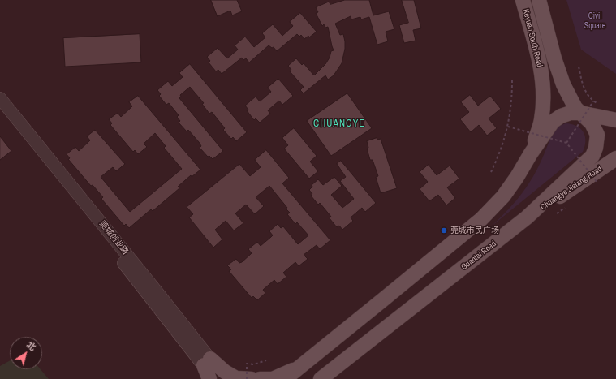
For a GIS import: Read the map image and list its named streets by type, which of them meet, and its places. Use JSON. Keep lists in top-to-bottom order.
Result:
{
  "streets": {
    "main road": ["Keyuan South Road", "Chuangye Jiefang Road", "Guantai Road"],
    "street": ["莞城创业路"]
  },
  "crossings": [
    ["Keyuan South Road", "Guantai Road"],
    ["Chuangye Jiefang Road", "Guantai Road"]
  ],
  "districts": ["CHUANGYE"],
  "parks": ["Civil Square"],
  "places": ["莞城市民广场"],
  "north": "top right"
}
